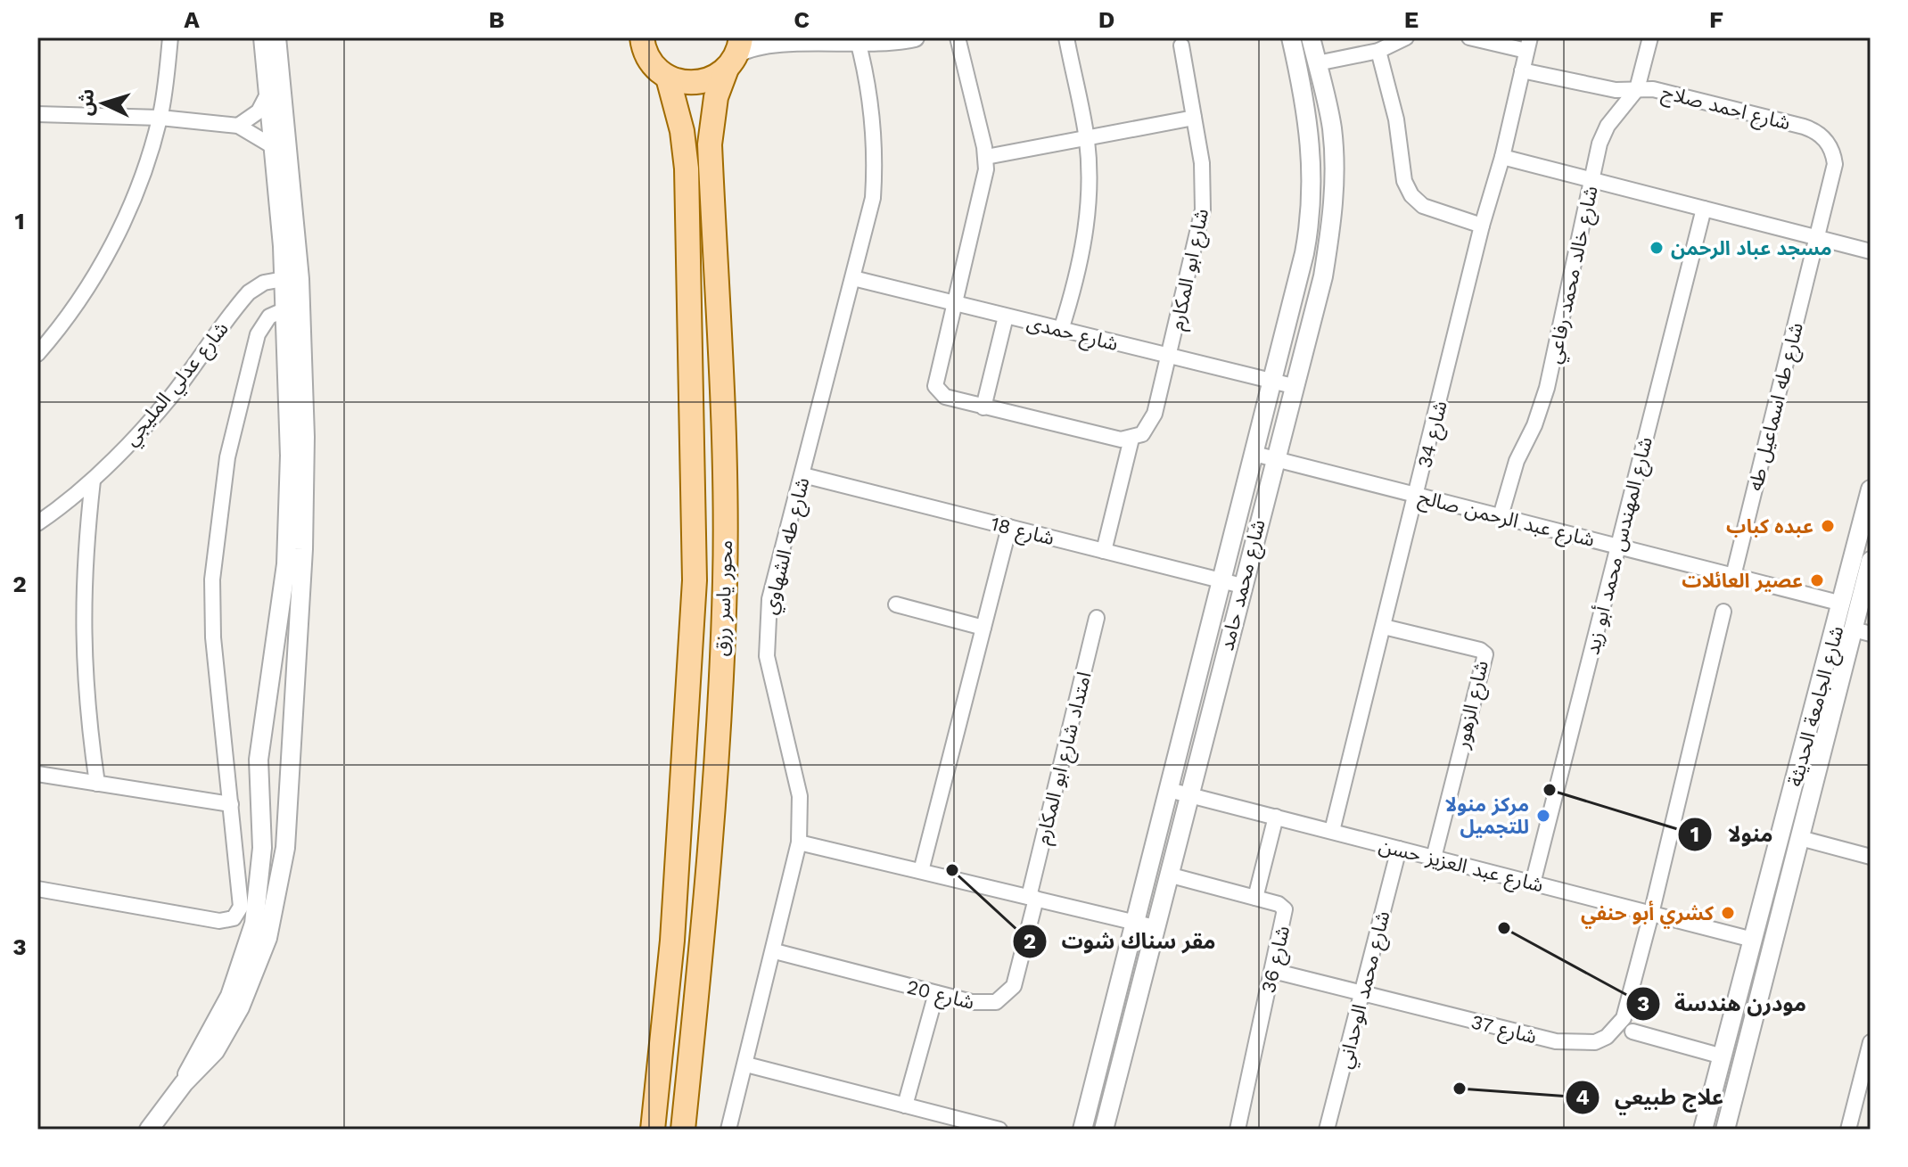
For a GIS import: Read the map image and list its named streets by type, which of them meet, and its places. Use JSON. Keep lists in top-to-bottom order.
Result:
{
  "streets": {
    "main road": ["محور ياسر رزق"],
    "street": [
      "شارع احمد صلاح",
      "شارع ابو المكارم",
      "شارع خالد محمد رفاعي",
      "شارع حمدى",
      "شارع عدلي المليجي",
      "شارع طه اسماعيل طه",
      "شارع 34",
      "شارع عبد الرحمن صالح",
      "شارع 18",
      "شارع طه الشهاوي",
      "شارع المهندس محمد أبو زيد",
      "شارع محمد حامد",
      "شارع الزهور",
      "شارع الجامعة الحديثة",
      "امتداد شارع ابو المكارم",
      "شارع عبد العزيز حسن",
      "شارع 36",
      "شارع محمد الوحداني",
      "شارع 20",
      "شارع 37"
    ]
  },
  "crossings": [
    ["شارع احمد صلاح", "شارع خالد محمد رفاعي"],
    ["شارع احمد صلاح", "شارع طه اسماعيل طه"],
    ["شارع احمد صلاح", "شارع 34"],
    ["شارع ابو المكارم", "شارع حمدى"],
    ["شارع خالد محمد رفاعي", "شارع عبد الرحمن صالح"],
    ["شارع حمدى", "شارع طه الشهاوي"],
    ["شارع حمدى", "شارع محمد حامد"],
    ["شارع طه اسماعيل طه", "شارع عبد الرحمن صالح"],
    ["شارع 34", "شارع عبد الرحمن صالح"],
    ["شارع 34", "شارع الزهور"],
    ["شارع 34", "شارع عبد العزيز حسن"],
    ["شارع عبد الرحمن صالح", "شارع المهندس محمد أبو زيد"],
    ["شارع عبد الرحمن صالح", "شارع محمد حامد"],
    ["شارع عبد الرحمن صالح", "شارع الجامعة الحديثة"],
    ["شارع 18", "شارع طه الشهاوي"],
    ["شارع 18", "شارع محمد حامد"],
    ["شارع طه الشهاوي", "شارع 20"],
    ["شارع المهندس محمد أبو زيد", "شارع عبد العزيز حسن"],
    ["شارع محمد حامد", "شارع عبد العزيز حسن"],
    ["شارع محمد حامد", "شارع 36"],
    ["شارع الزهور", "شارع عبد العزيز حسن"],
    ["شارع الجامعة الحديثة", "شارع عبد العزيز حسن"],
    ["امتداد شارع ابو المكارم", "شارع 20"],
    ["شارع عبد العزيز حسن", "شارع محمد الوحداني"],
    ["شارع عبد العزيز حسن", "شارع 37"],
    ["شارع 36", "شارع 37"],
    ["شارع محمد الوحداني", "شارع 37"]
  ],
  "places": [
    "مسجد عباد الرحمن",
    "عبده كباب",
    "عصير العائلات",
    "منولا",
    "مركز منولا للتجميل",
    "مقر سناك شوت",
    "كشري أبو حنفي",
    "مودرن هندسة",
    "علاج طبيعي"
  ],
  "north": "left",
  "grid": {
    "columns": [
      "A",
      "B",
      "C",
      "D",
      "E",
      "F"
    ],
    "rows": ["1", "2", "3"]
  }
}
